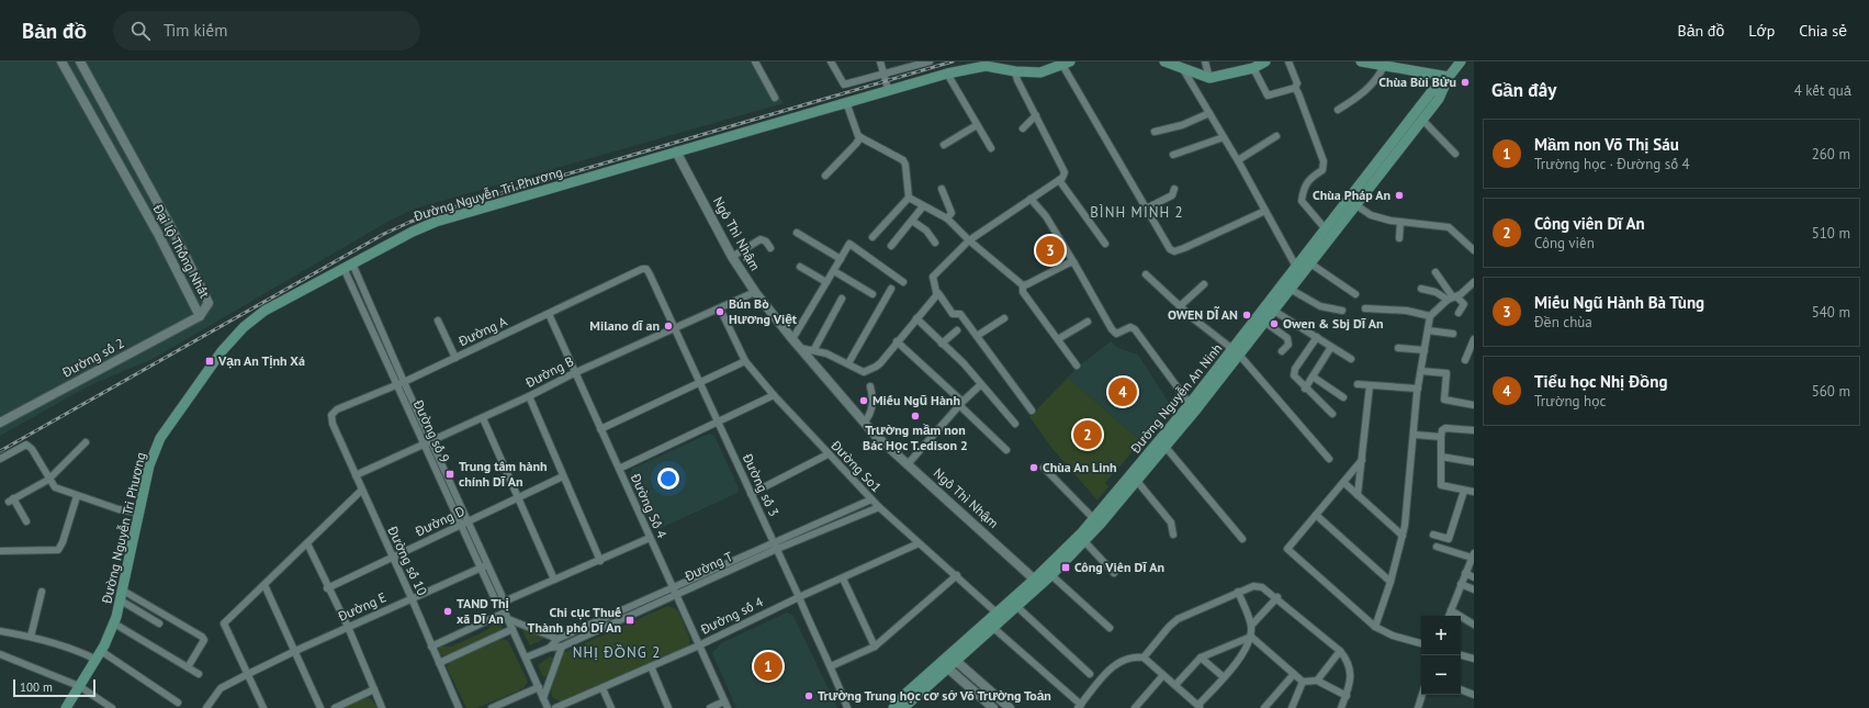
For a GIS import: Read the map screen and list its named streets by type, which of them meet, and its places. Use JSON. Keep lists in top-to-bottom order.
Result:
{
  "streets": {
    "main road": ["Đường Nguyễn Tri Phương", "Đường Nguyễn An Ninh"],
    "street": [
      "Ngô Thì Nhậm",
      "Đại lộ Thống Nhất",
      "Đường A",
      "Đường số 2",
      "Đường B",
      "Đường số 9",
      "Đường So1",
      "Đường số 3",
      "Đường Số 4",
      "Đường D",
      "Đường số 10",
      "Đường T",
      "Đường E",
      "Đường số 4"
    ]
  },
  "crossings": [
    ["Đường Nguyễn Tri Phương", "Ngô Thì Nhậm"],
    ["Đường Nguyễn Tri Phương", "Đường số 9"],
    ["Ngô Thì Nhậm", "Đường B"],
    ["Ngô Thì Nhậm", "Đường Nguyễn An Ninh"],
    ["Đại lộ Thống Nhất", "Đường số 2"],
    ["Đường A", "Đường số 9"],
    ["Đường A", "Đường số 3"],
    ["Đường A", "Đường Số 4"],
    ["Đường A", "Đường số 10"],
    ["Đường B", "Đường số 9"],
    ["Đường B", "Đường So1"],
    ["Đường B", "Đường số 3"],
    ["Đường B", "Đường Số 4"],
    ["Đường B", "Đường số 10"],
    ["Đường Nguyễn An Ninh", "Đường So1"],
    ["Đường số 9", "Đường D"],
    ["Đường số 9", "Đường T"],
    ["Đường số 9", "Đường E"],
    ["Đường So1", "Đường T"],
    ["Đường So1", "Đường số 4"],
    ["Đường số 3", "Đường T"],
    ["Đường số 3", "Đường số 4"],
    ["Đường Số 4", "Đường T"],
    ["Đường Số 4", "Đường số 4"],
    ["Đường D", "Đường số 10"],
    ["Đường số 10", "Đường E"]
  ],
  "districts": ["BÌNH MINH 2", "NHỊ ĐỒNG 2"],
  "places": {
    "other": [
      "Chùa Bùi Bửu",
      "Chùa Pháp An",
      "Bún Bò Hương Việt",
      "OWEN DĨ AN",
      "Owen & Sbj Dĩ An",
      "Milano dĩ an",
      "Miếu Ngũ Hành",
      "Trường mầm non Bác Học T.edison 2",
      "Chùa An Linh",
      "TAND Thị xã Dĩ An",
      "Trường Trung học cơ sở Võ Trường Toản"
    ],
    "transit": [
      "Vạn An Tịnh Xá",
      "Trung tâm hành chính Dĩ An",
      "Công Viên Dĩ An",
      "Chi cục Thuế Thành phố Dĩ An"
    ]
  },
  "scale_bar": "100 m",
  "page": {
    "header": "Bản đồ",
    "search": "Tìm kiếm",
    "nav": ["Bản đồ", "Lớp", "Chia sẻ"],
    "heading": ["Gần đây", "4 kết quả"],
    "list": [
      {
        "mark": "1",
        "name": "Mầm non Võ Thị Sáu",
        "note": "Trường học · Đường số 4",
        "value": "260 m"
      },
      {
        "mark": "2",
        "name": "Công viên Dĩ An",
        "note": "Công viên",
        "value": "510 m"
      },
      {
        "mark": "3",
        "name": "Miếu Ngũ Hành Bà Tùng",
        "note": "Đền chùa",
        "value": "540 m"
      },
      {
        "mark": "4",
        "name": "Tiểu học Nhị Đồng",
        "note": "Trường học",
        "value": "560 m"
      }
    ],
    "pins": [
      "3",
      "4",
      "2",
      "1"
    ],
    "map_buttons": ["+", "−"],
    "scale": "100 m"
  }
}
